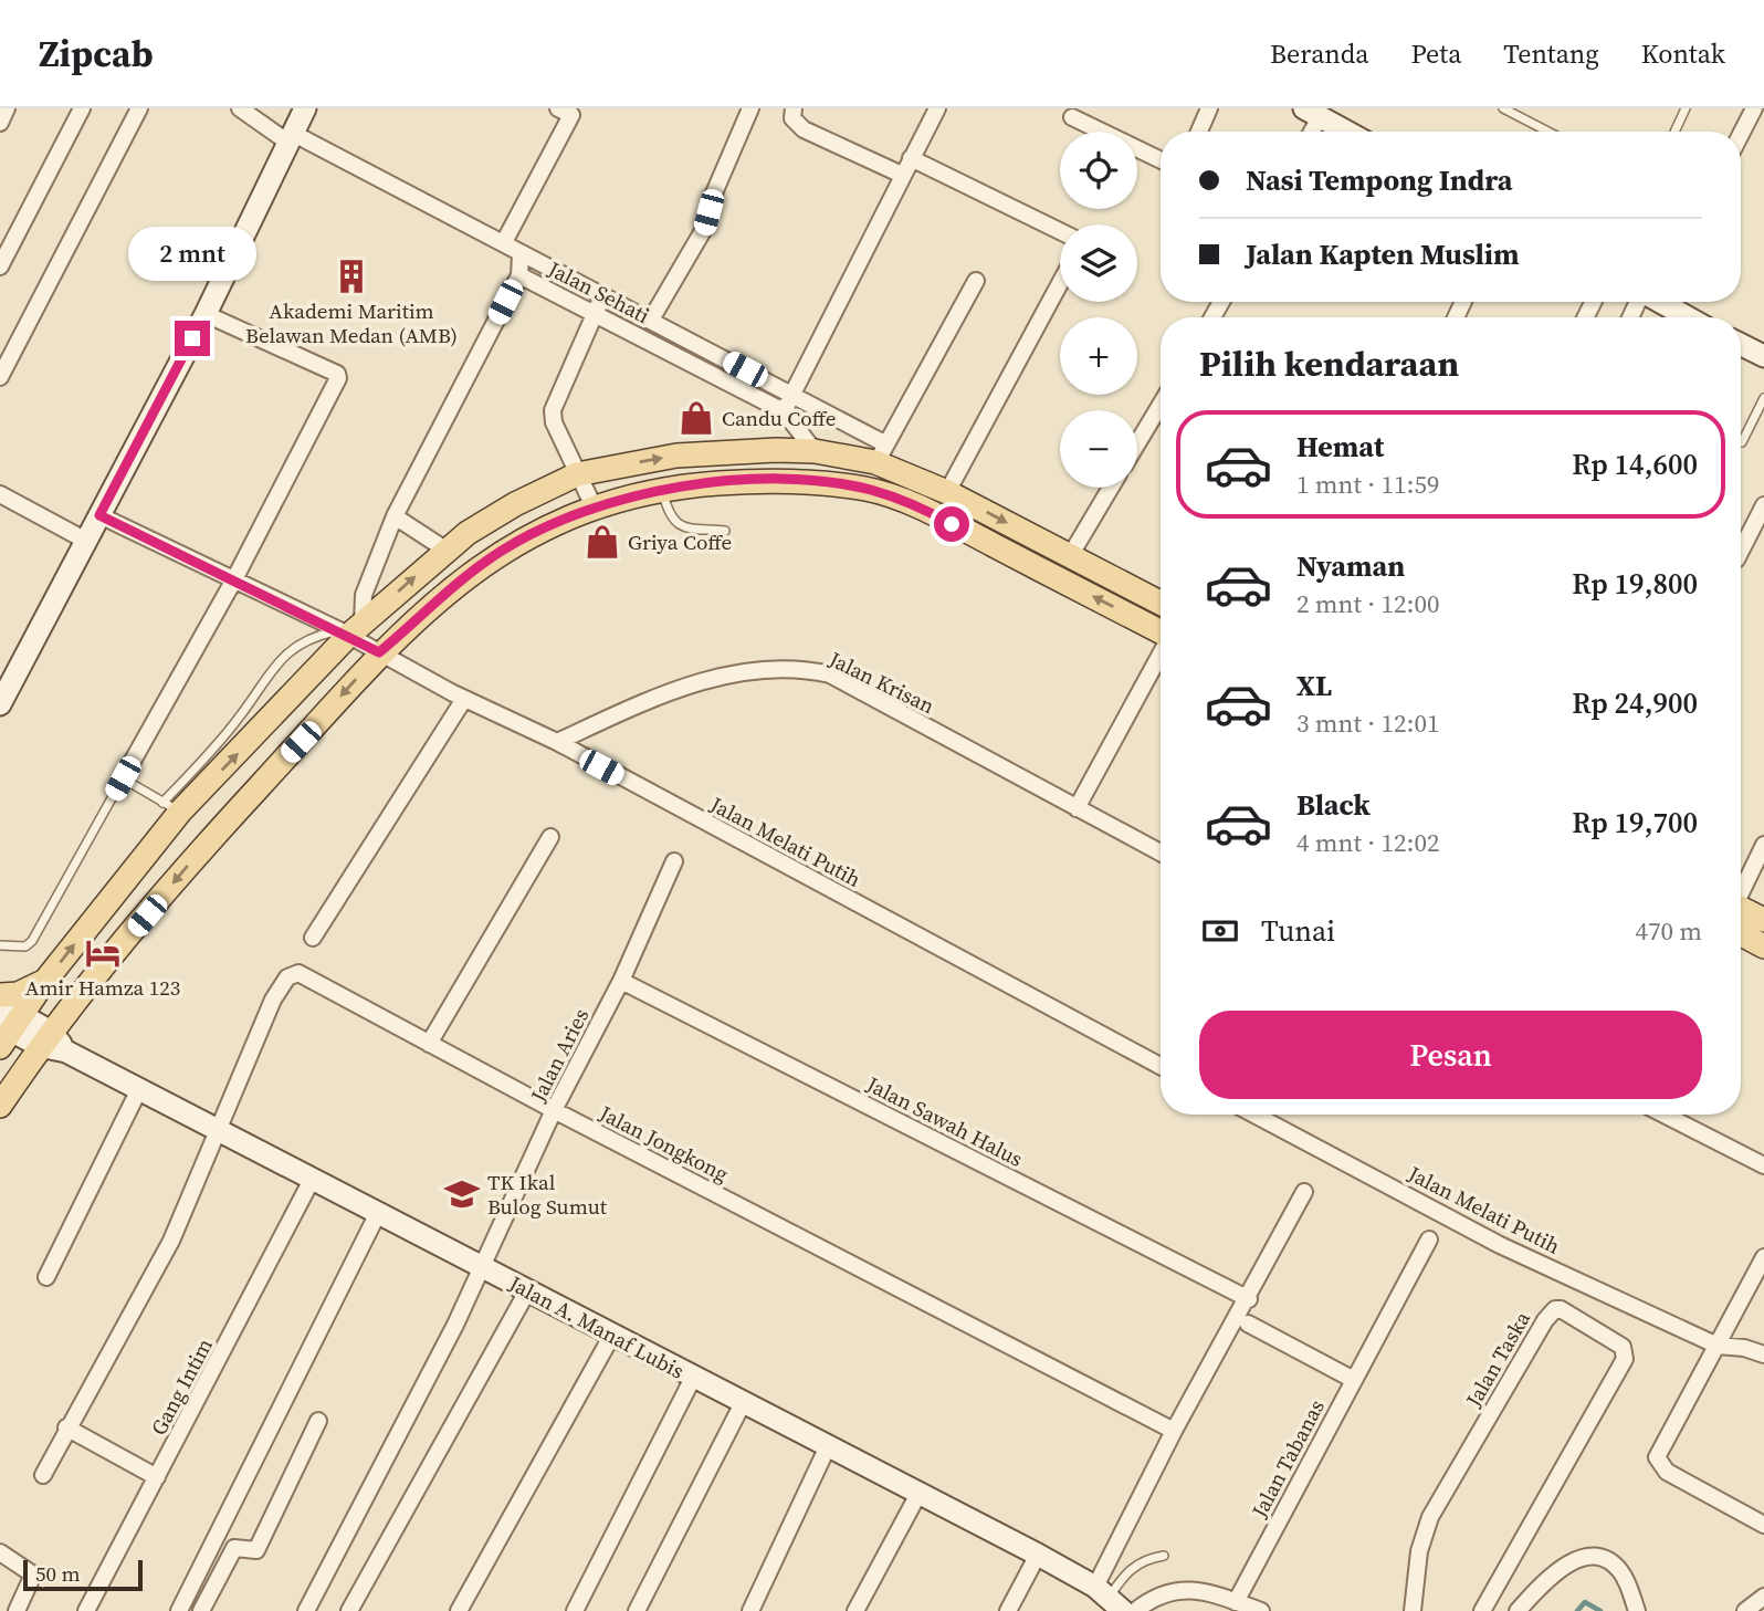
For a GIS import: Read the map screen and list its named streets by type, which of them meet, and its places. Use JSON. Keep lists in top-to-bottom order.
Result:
{
  "streets": {
    "street": [
      "Jalan Sehati",
      "Jalan Krisan",
      "Jalan Melati Putih",
      "Jalan Aries",
      "Jalan Sawah Halus",
      "Jalan Jongkong",
      "Jalan A. Manaf Lubis",
      "Jalan Taska",
      "Gang Intim",
      "Jalan Tabanas"
    ]
  },
  "crossings": [
    ["Jalan Krisan", "Jalan Melati Putih"],
    ["Jalan Aries", "Jalan Sawah Halus"],
    ["Jalan Aries", "Jalan Jongkong"],
    ["Jalan Aries", "Jalan A. Manaf Lubis"],
    ["Jalan Jongkong", "Jalan A. Manaf Lubis"],
    ["Jalan A. Manaf Lubis", "Gang Intim"]
  ],
  "places": {
    "building": ["Akademi Maritim Belawan Medan (AMB)"],
    "shop": ["Candu Coffe", "Griya Coffe"],
    "hotel": ["Amir Hamza 123"],
    "school or university": ["TK Ikal Bulog Sumut"]
  },
  "scale_bar": "50 m",
  "page": {
    "header": "Zipcab",
    "nav": [
      "Beranda",
      "Peta",
      "Tentang",
      "Kontak"
    ],
    "map_buttons": ["+", "−"],
    "banner": ["Nasi Tempong Indra", "Jalan Kapten Muslim"],
    "bubble": "2 mnt",
    "heading": "Pilih kendaraan",
    "list": [
      {
        "name": "Hemat",
        "note": "1 mnt · 11:59",
        "value": "Rp 14,600"
      },
      {
        "name": "Nyaman",
        "note": "2 mnt · 12:00",
        "value": "Rp 19,800"
      },
      {
        "name": "XL",
        "note": "3 mnt · 12:01",
        "value": "Rp 24,900"
      },
      {
        "name": "Black",
        "note": "4 mnt · 12:02",
        "value": "Rp 19,700"
      }
    ],
    "pay": ["Tunai", "470 m"],
    "buttons": "Pesan",
    "scale": "50 m"
  }
}
